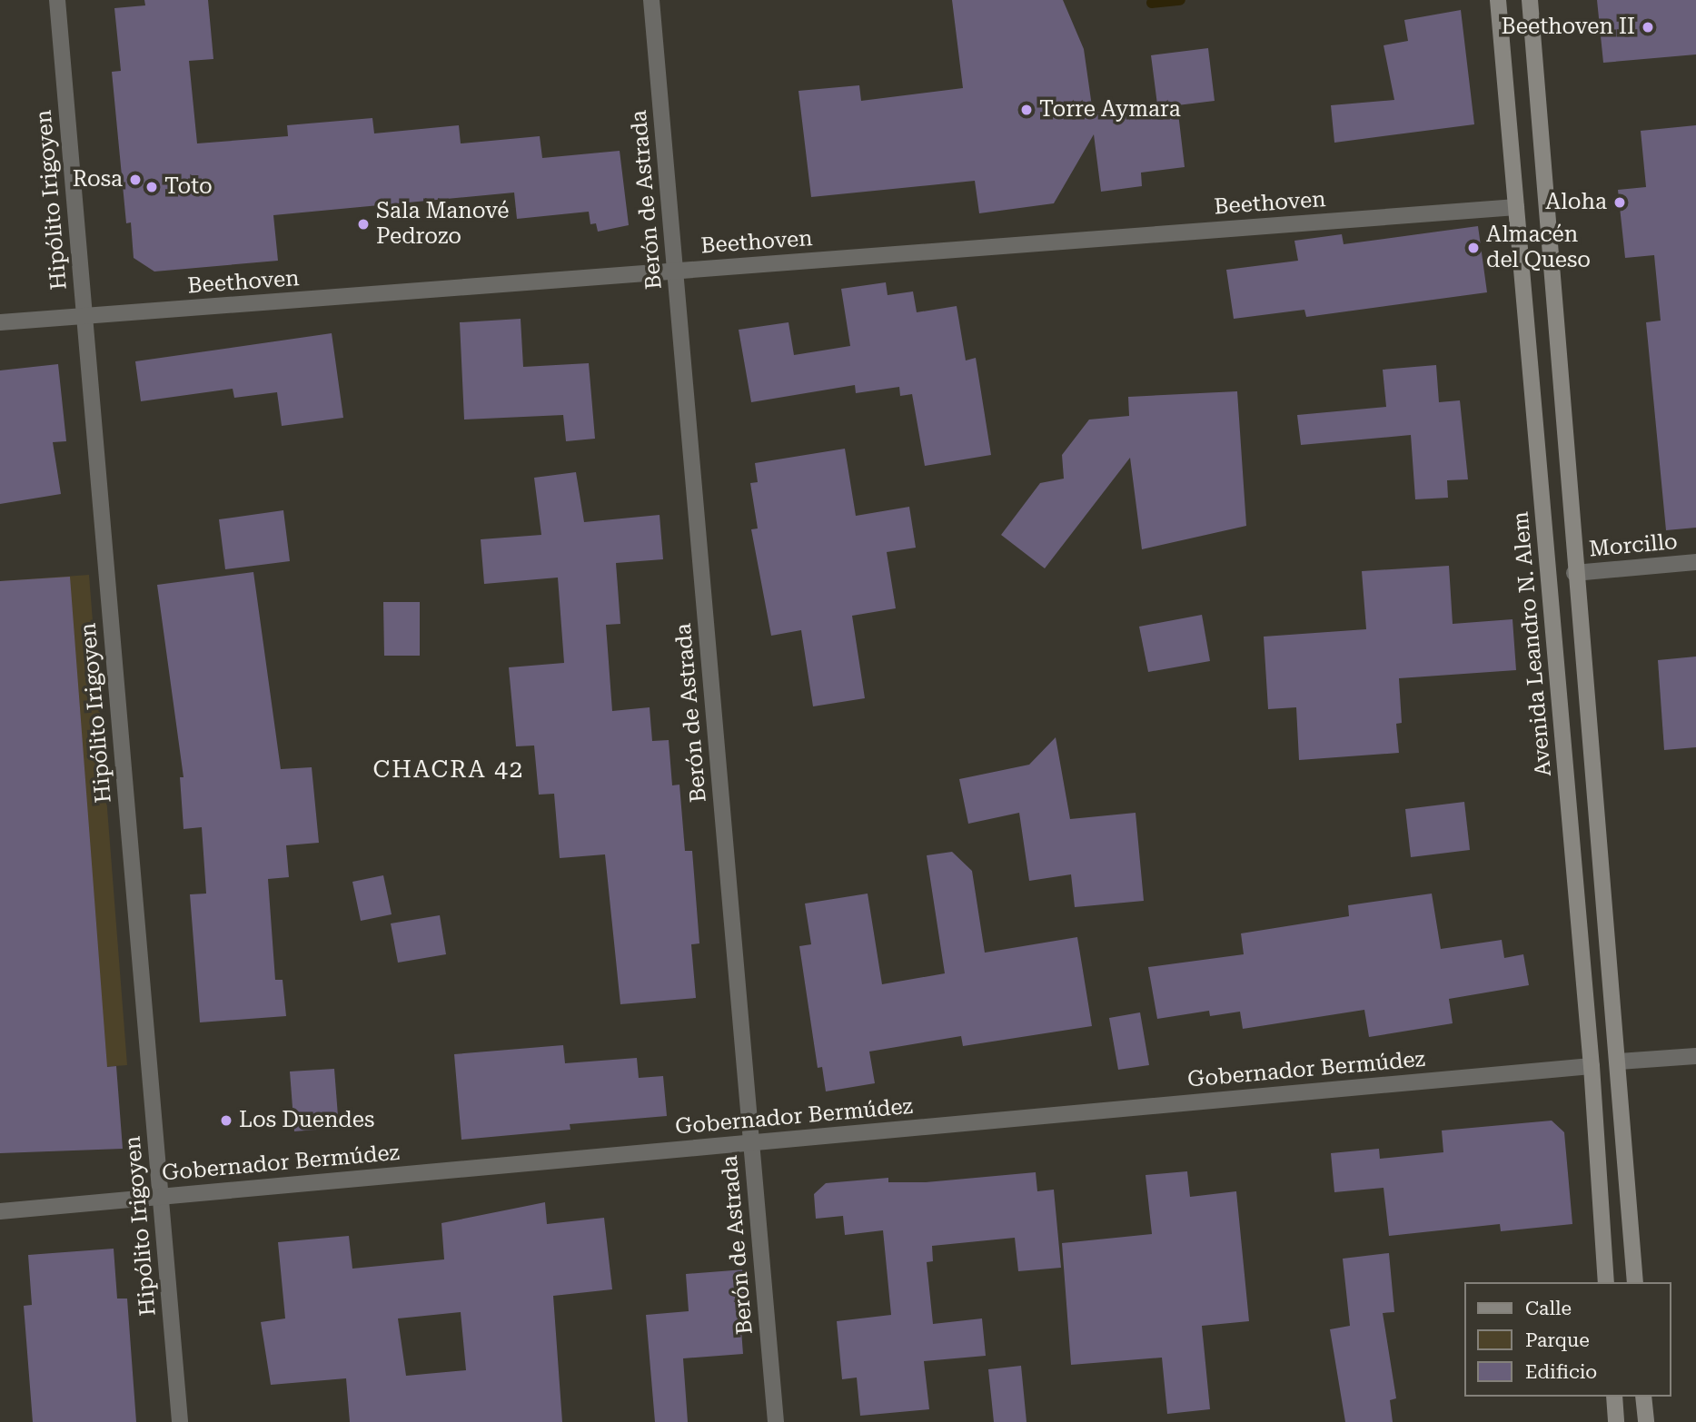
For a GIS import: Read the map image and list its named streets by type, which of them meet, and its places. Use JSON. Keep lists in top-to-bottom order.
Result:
{
  "streets": {
    "main road": ["Avenida Leandro N. Alem"],
    "street": [
      "Hipólito Irigoyen",
      "Berón de Astrada",
      "Beethoven",
      "Morcillo",
      "Gobernador Bermúdez"
    ]
  },
  "crossings": [
    ["Hipólito Irigoyen", "Beethoven"],
    ["Hipólito Irigoyen", "Gobernador Bermúdez"],
    ["Berón de Astrada", "Beethoven"],
    ["Berón de Astrada", "Gobernador Bermúdez"],
    ["Beethoven", "Avenida Leandro N. Alem"],
    ["Avenida Leandro N. Alem", "Gobernador Bermúdez"]
  ],
  "districts": ["CHACRA 42"],
  "places": [
    "Beethoven II",
    "Torre Aymara",
    "Rosa",
    "Toto",
    "Aloha",
    "Sala Manové Pedrozo",
    "Almacén del Queso",
    "Los Duendes"
  ],
  "legend": ["Calle", "Parque", "Edificio"]
}
